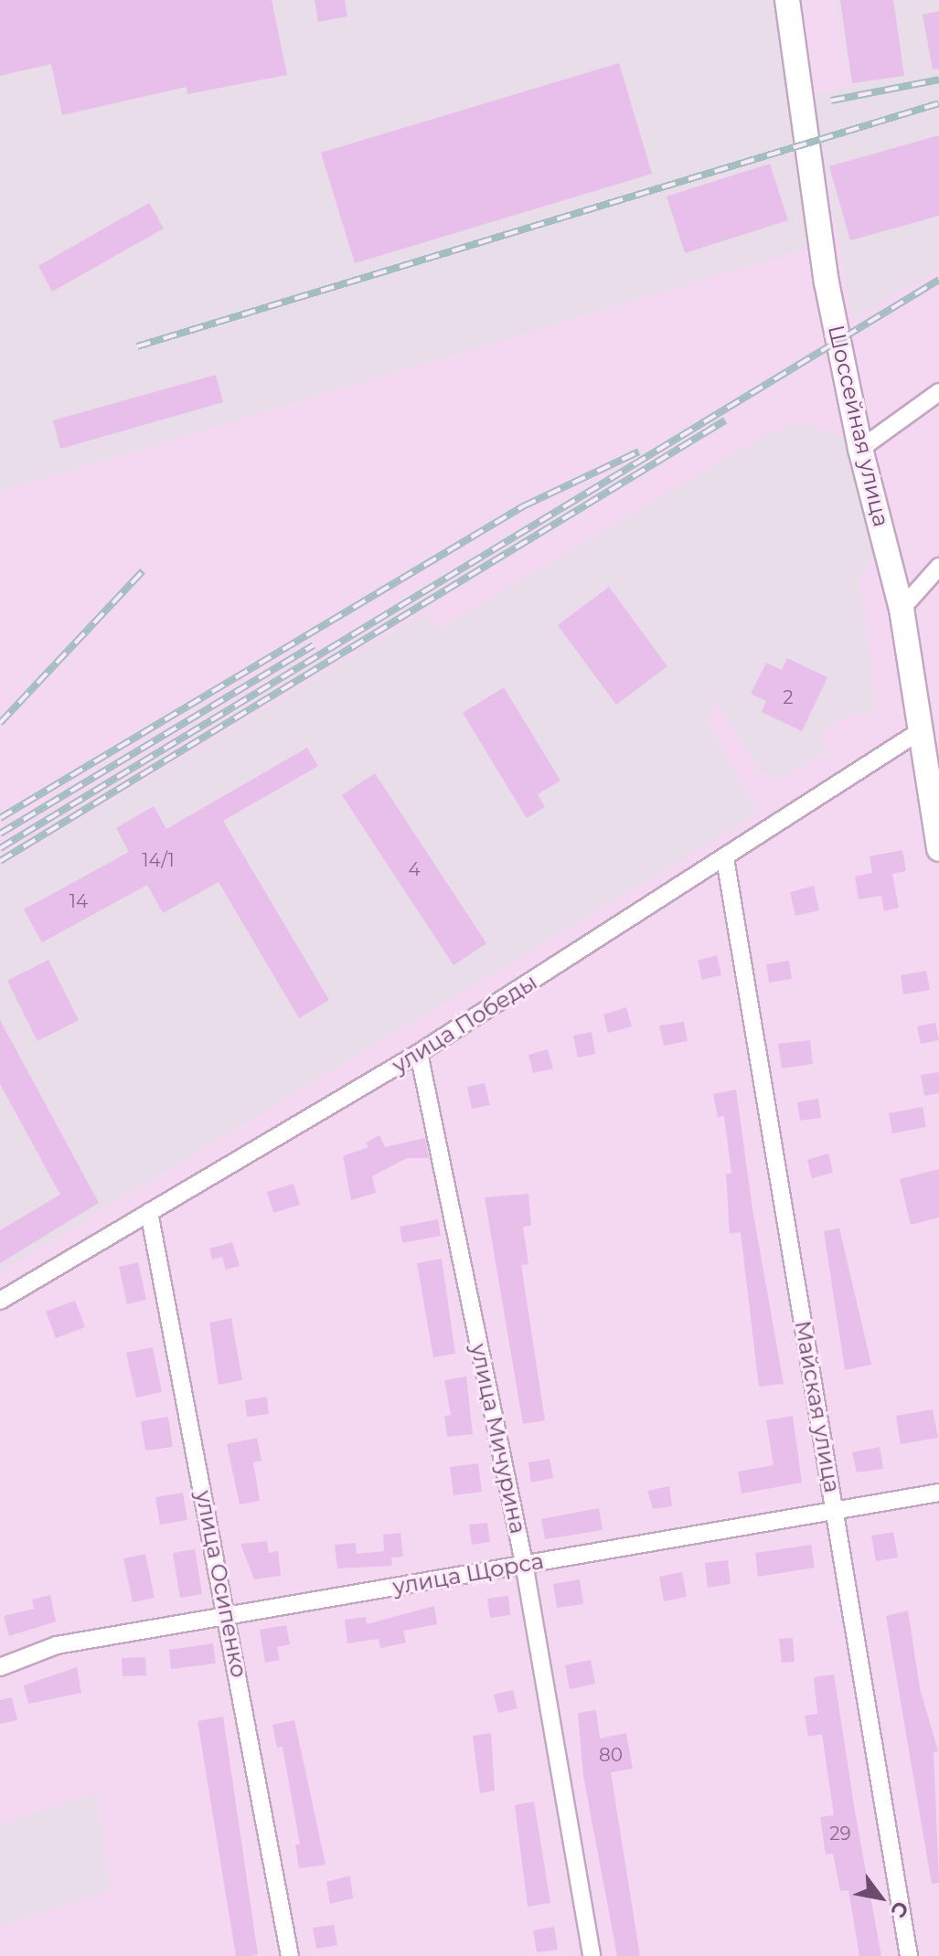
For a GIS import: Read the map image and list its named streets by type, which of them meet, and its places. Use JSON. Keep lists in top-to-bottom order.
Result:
{
  "streets": {
    "main road": ["Шоссейная улица"],
    "street": [
      "улица Победы",
      "Майская улица",
      "улица Мичурина",
      "улица Щорса",
      "улица Осипенко"
    ]
  },
  "crossings": [
    ["Шоссейная улица", "улица Победы"],
    ["улица Победы", "Майская улица"],
    ["улица Победы", "улица Мичурина"],
    ["улица Победы", "улица Осипенко"],
    ["Майская улица", "улица Щорса"],
    ["улица Мичурина", "улица Щорса"],
    ["улица Щорса", "улица Осипенко"]
  ],
  "house_numbers": [
    "2",
    "14/1",
    "4",
    "14",
    "80",
    "29"
  ],
  "north": "bottom right"
}
